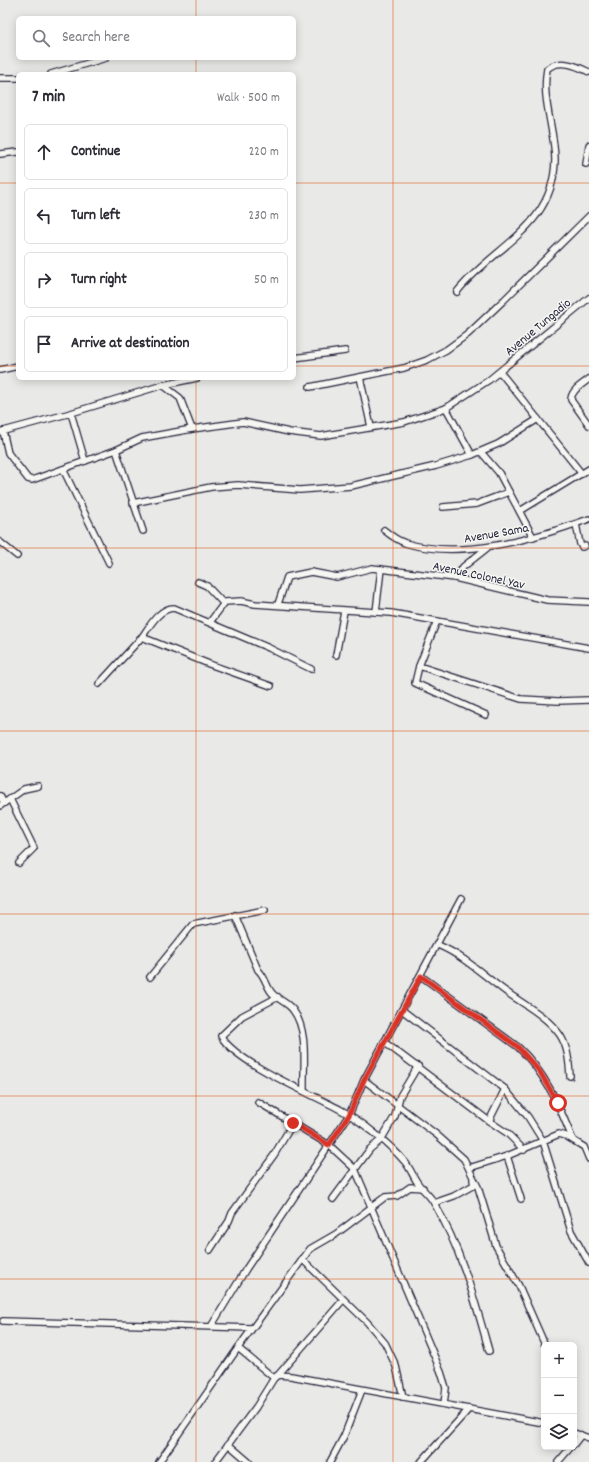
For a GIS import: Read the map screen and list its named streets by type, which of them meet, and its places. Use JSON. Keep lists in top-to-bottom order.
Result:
{
  "streets": {
    "street": ["Avenue Tungadio", "Avenue Sama", "Avenue Colonel Yav"]
  },
  "page": {
    "search": "Search here",
    "heading": ["7 min", "Walk · 500 m"],
    "list": [
      ["Continue", "220 m"],
      ["Turn left", "230 m"],
      ["Turn right", "50 m"],
      "Arrive at destination"
    ],
    "map_buttons": ["+", "−"]
  }
}
